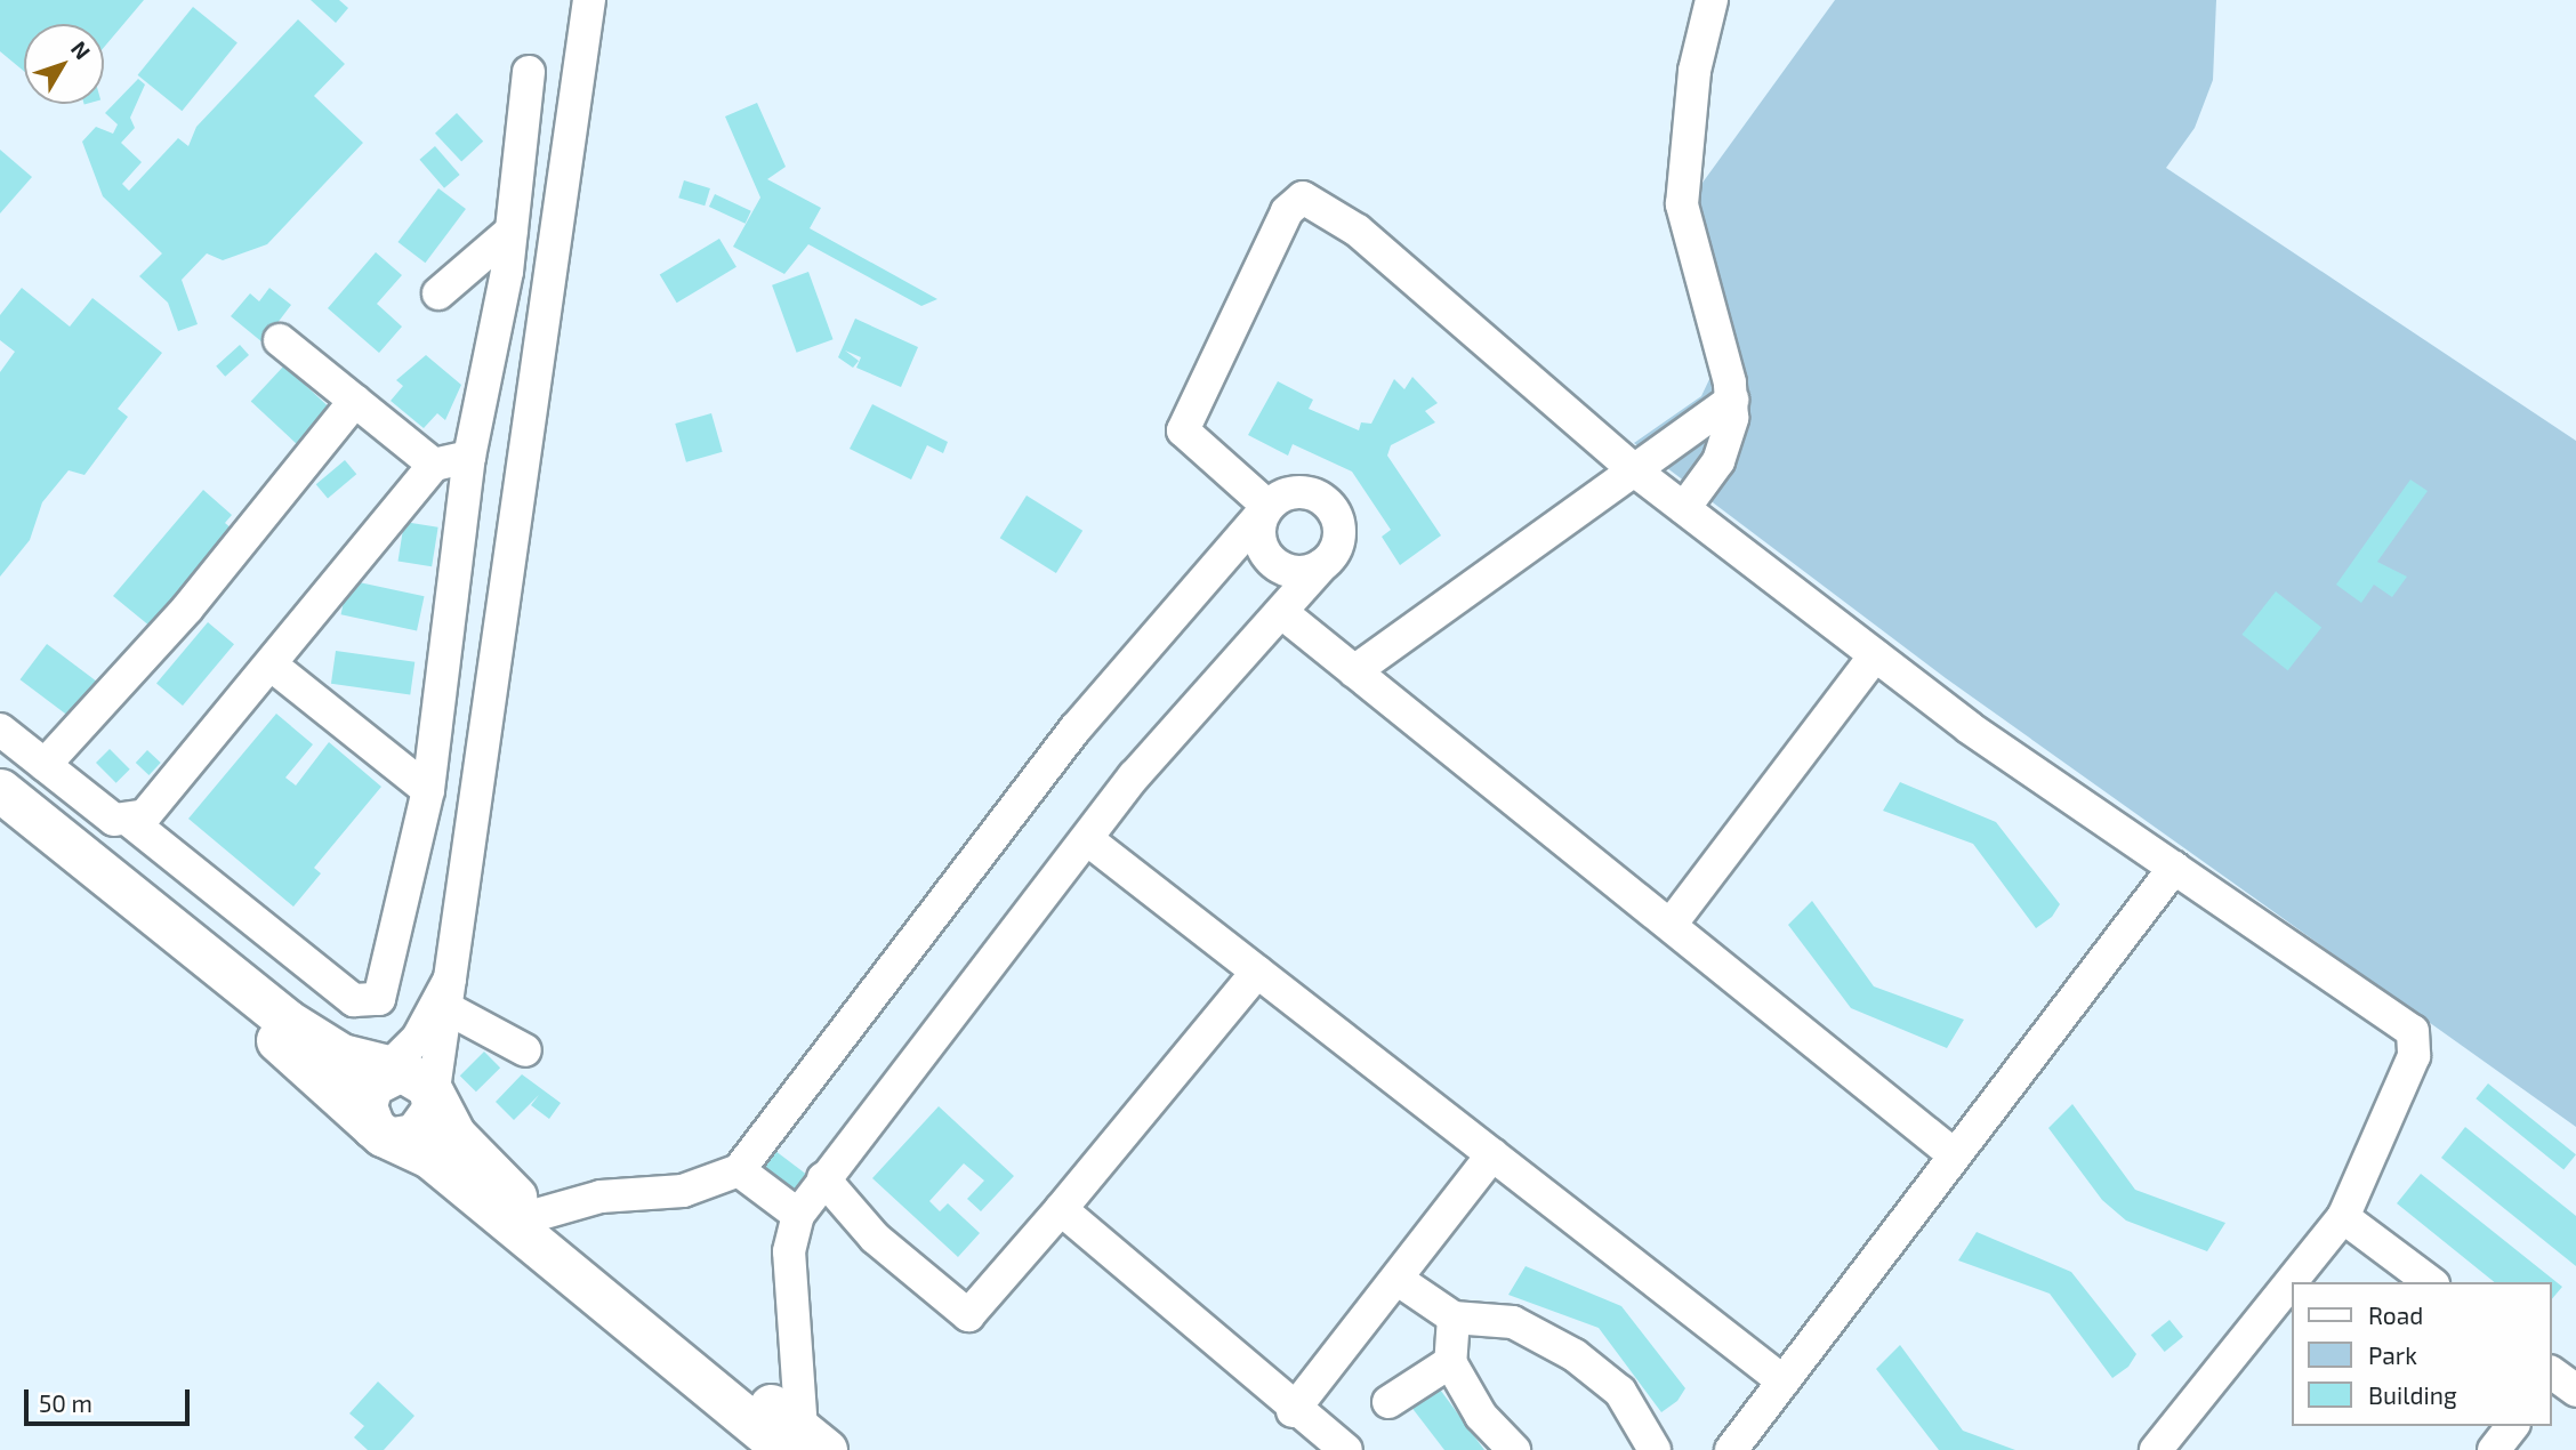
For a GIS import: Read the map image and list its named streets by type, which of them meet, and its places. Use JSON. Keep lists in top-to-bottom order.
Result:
{
  "legend": ["Road", "Park", "Building"],
  "scale_bar": "50 m",
  "north": "top right"
}
